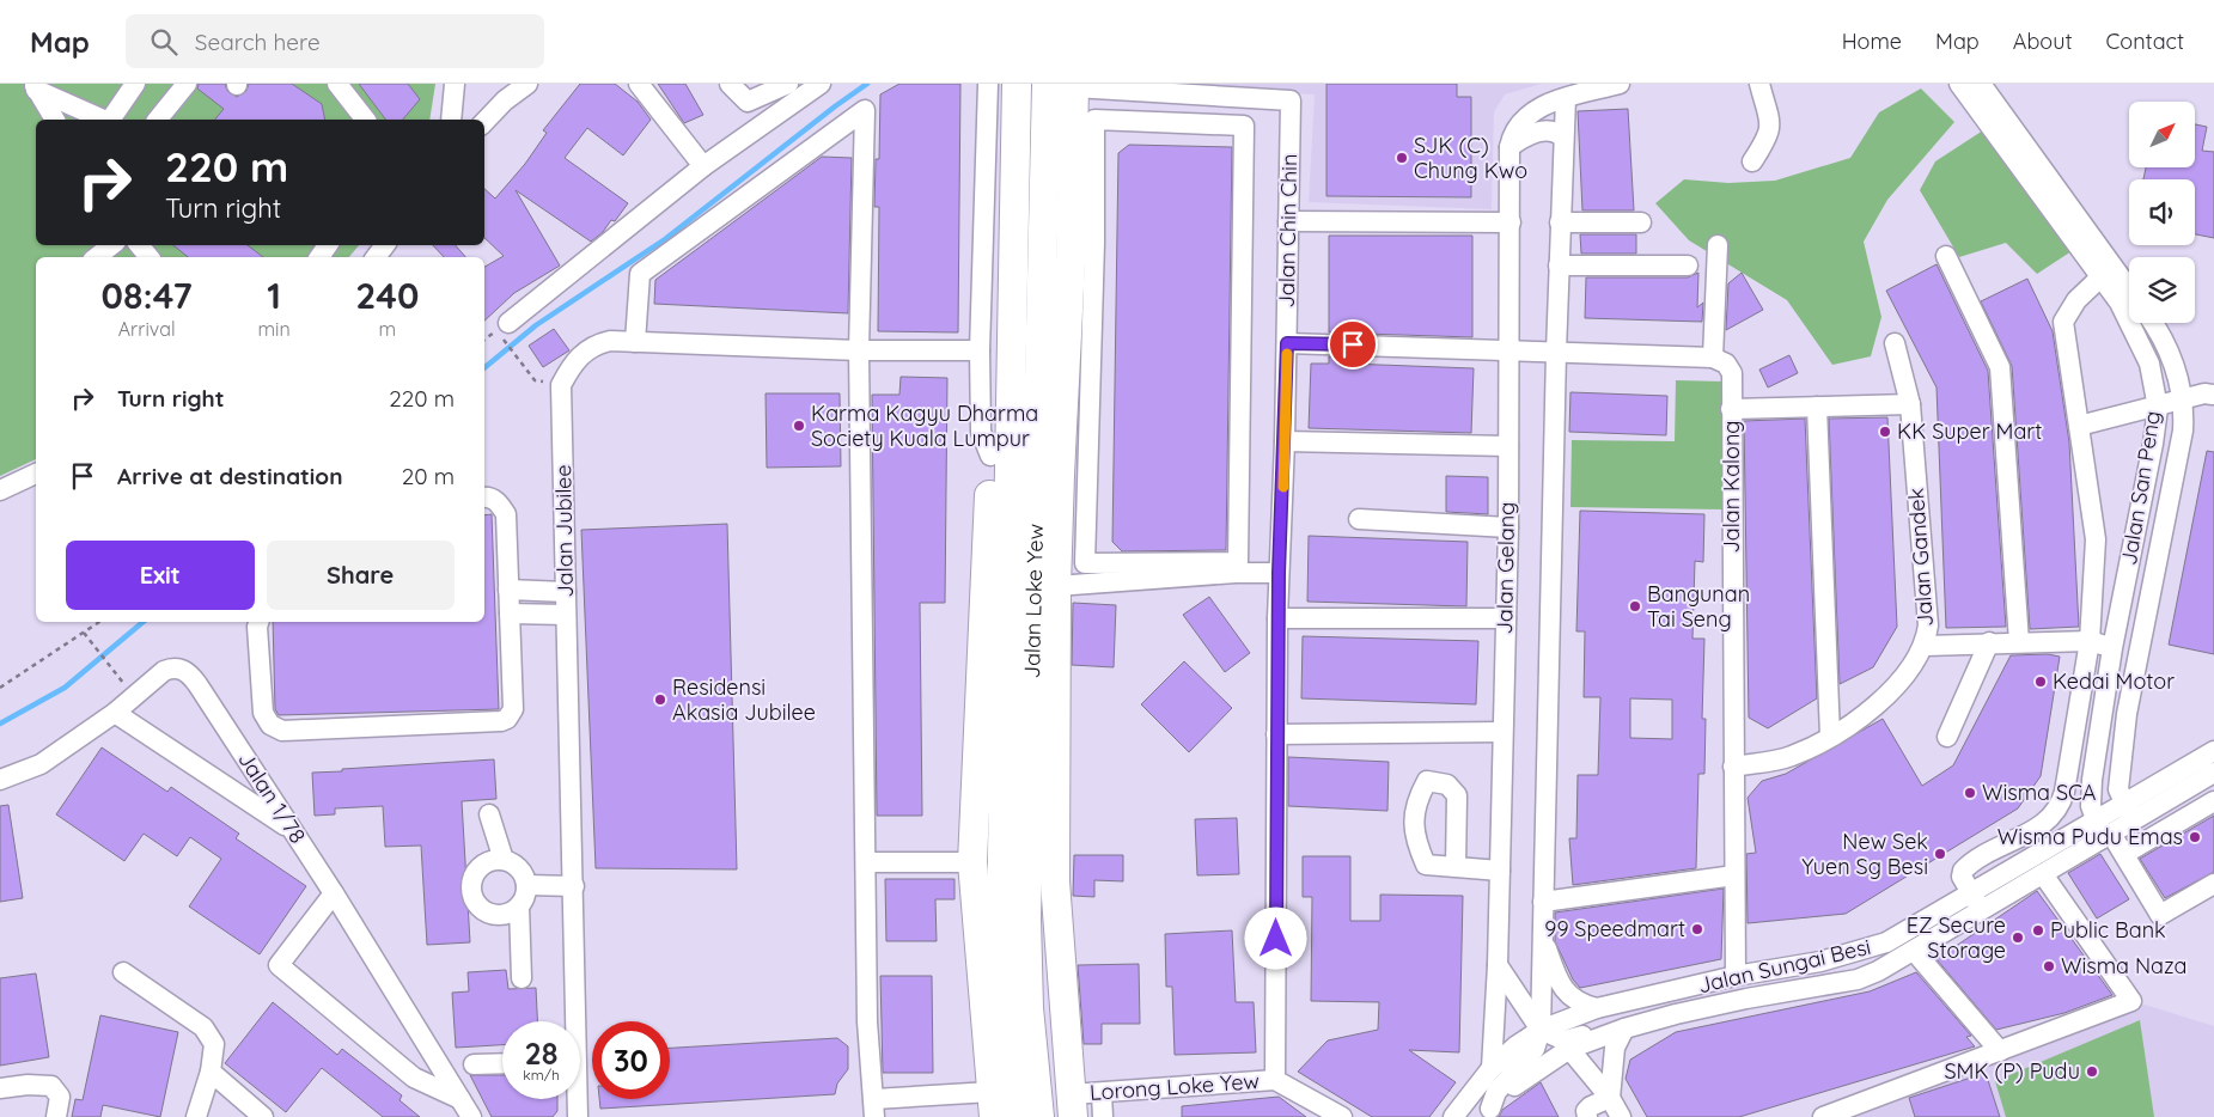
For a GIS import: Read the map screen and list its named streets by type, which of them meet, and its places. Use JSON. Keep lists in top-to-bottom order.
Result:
{
  "streets": {
    "highway": ["Jalan Loke Yew"],
    "street": [
      "Jalan Chin Chin",
      "Jalan Kalong",
      "Jalan San Peng",
      "Jalan Jubilee",
      "Jalan Gandek",
      "Jalan Gelang",
      "Jalan 1/78",
      "Jalan Sungai Besi",
      "Lorong Loke Yew"
    ]
  },
  "crossings": [
    ["Jalan Chin Chin", "Jalan Loke Yew"],
    ["Jalan Chin Chin", "Lorong Loke Yew"],
    ["Jalan Kalong", "Jalan Gandek"],
    ["Jalan Kalong", "Jalan Sungai Besi"],
    ["Jalan San Peng", "Jalan Sungai Besi"],
    ["Jalan Gelang", "Jalan Sungai Besi"]
  ],
  "places": [
    "SJK (C) Chung Kwo",
    "Karma Kagyu Dharma Society Kuala Lumpur",
    "KK Super Mart",
    "Bangunan Tai Seng",
    "Kedai Motor",
    "Residensi Akasia Jubilee",
    "Wisma SCA",
    "Wisma Pudu Emas",
    "New Sek Yuen Sg Besi",
    "99 Speedmart",
    "Public Bank",
    "EZ Secure Storage",
    "Wisma Naza",
    "SMK (P) Pudu"
  ],
  "north": "top right",
  "page": {
    "header": "Map",
    "search": "Search here",
    "nav": [
      "Home",
      "Map",
      "About",
      "Contact"
    ],
    "turn": ["220 m", "Turn right"],
    "eta": [
      "08:47",
      "Arrival",
      "1",
      "min",
      "240",
      "m"
    ],
    "list": [
      {
        "name": "Turn right",
        "value": "220 m"
      },
      {
        "name": "Arrive at destination",
        "value": "20 m"
      }
    ],
    "buttons": ["Exit", "Share"],
    "speed": "28 km/h",
    "limit": "30"
  }
}
